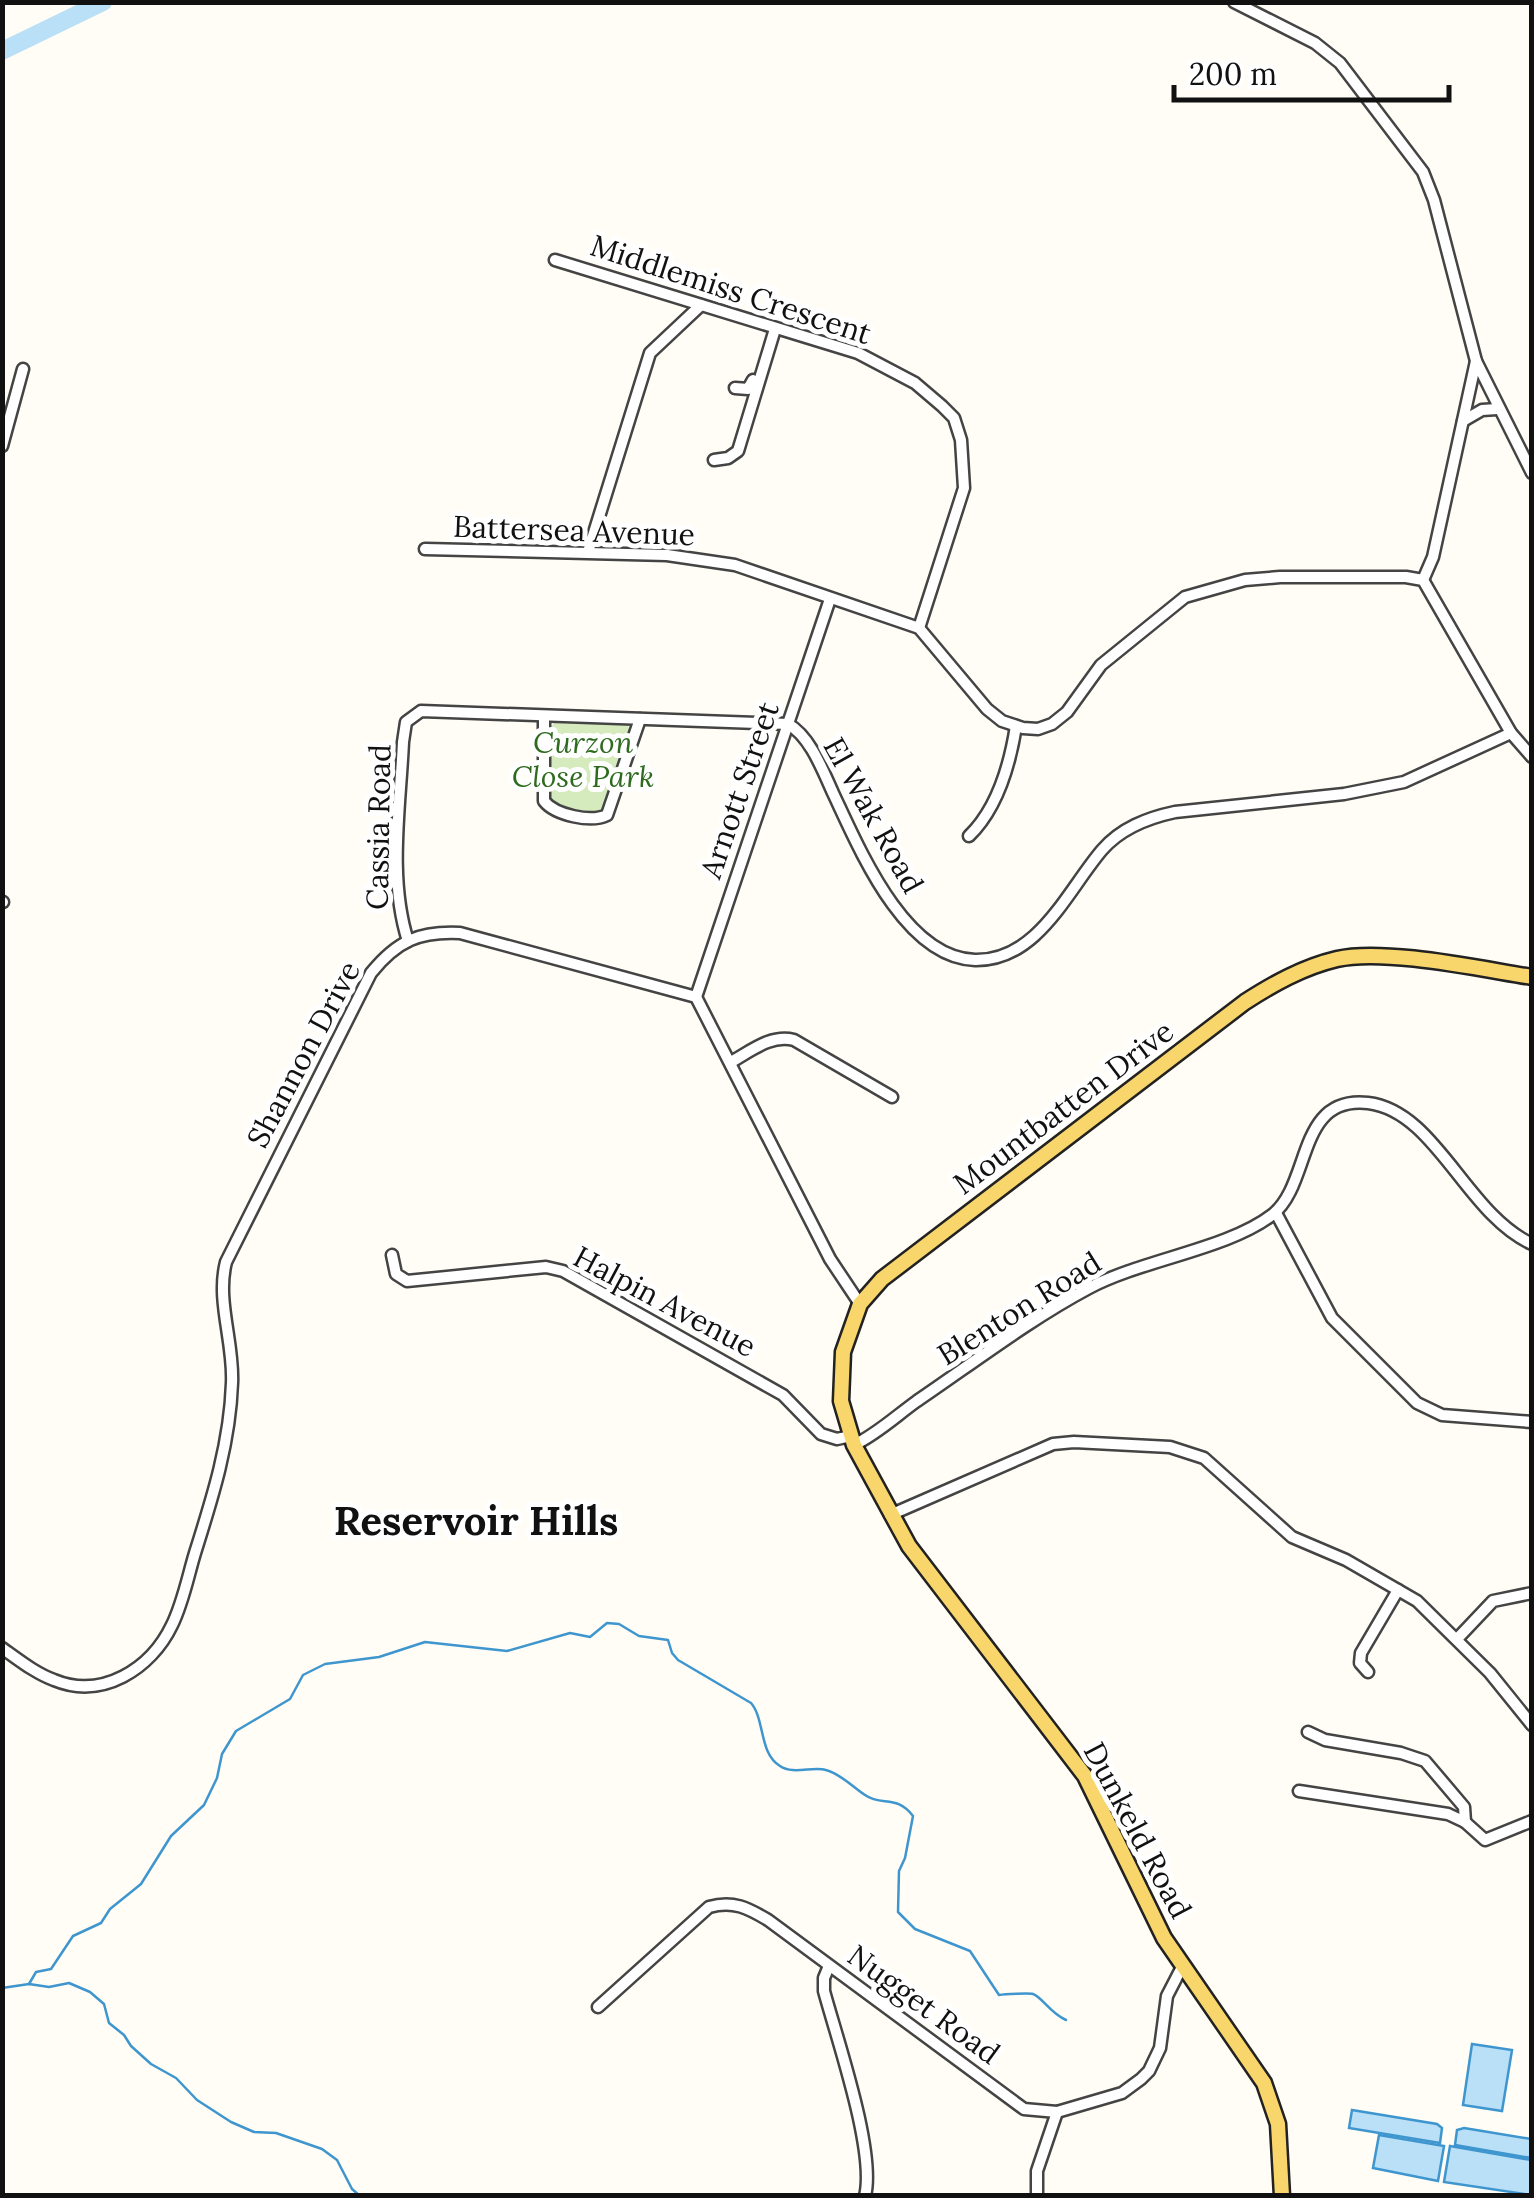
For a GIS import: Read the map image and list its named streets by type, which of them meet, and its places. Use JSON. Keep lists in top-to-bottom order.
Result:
{
  "streets": {
    "main road": ["Mountbatten Drive", "Dunkeld Road"],
    "street": [
      "Middlemiss Crescent",
      "Battersea Avenue",
      "Arnott Street",
      "El Wak Road",
      "Cassia Road",
      "Shannon Drive",
      "Halpin Avenue",
      "Blenton Road",
      "Nugget Road"
    ]
  },
  "crossings": [
    ["Middlemiss Crescent", "Battersea Avenue"],
    ["Battersea Avenue", "Arnott Street"],
    ["Arnott Street", "El Wak Road"],
    ["El Wak Road", "Cassia Road"],
    ["Cassia Road", "Shannon Drive"],
    ["Mountbatten Drive", "Halpin Avenue"],
    ["Mountbatten Drive", "Blenton Road"],
    ["Mountbatten Drive", "Dunkeld Road"],
    ["Halpin Avenue", "Blenton Road"]
  ],
  "districts": ["Reservoir Hills"],
  "parks": ["Curzon Close Park"],
  "scale_bar": "200 m"
}
